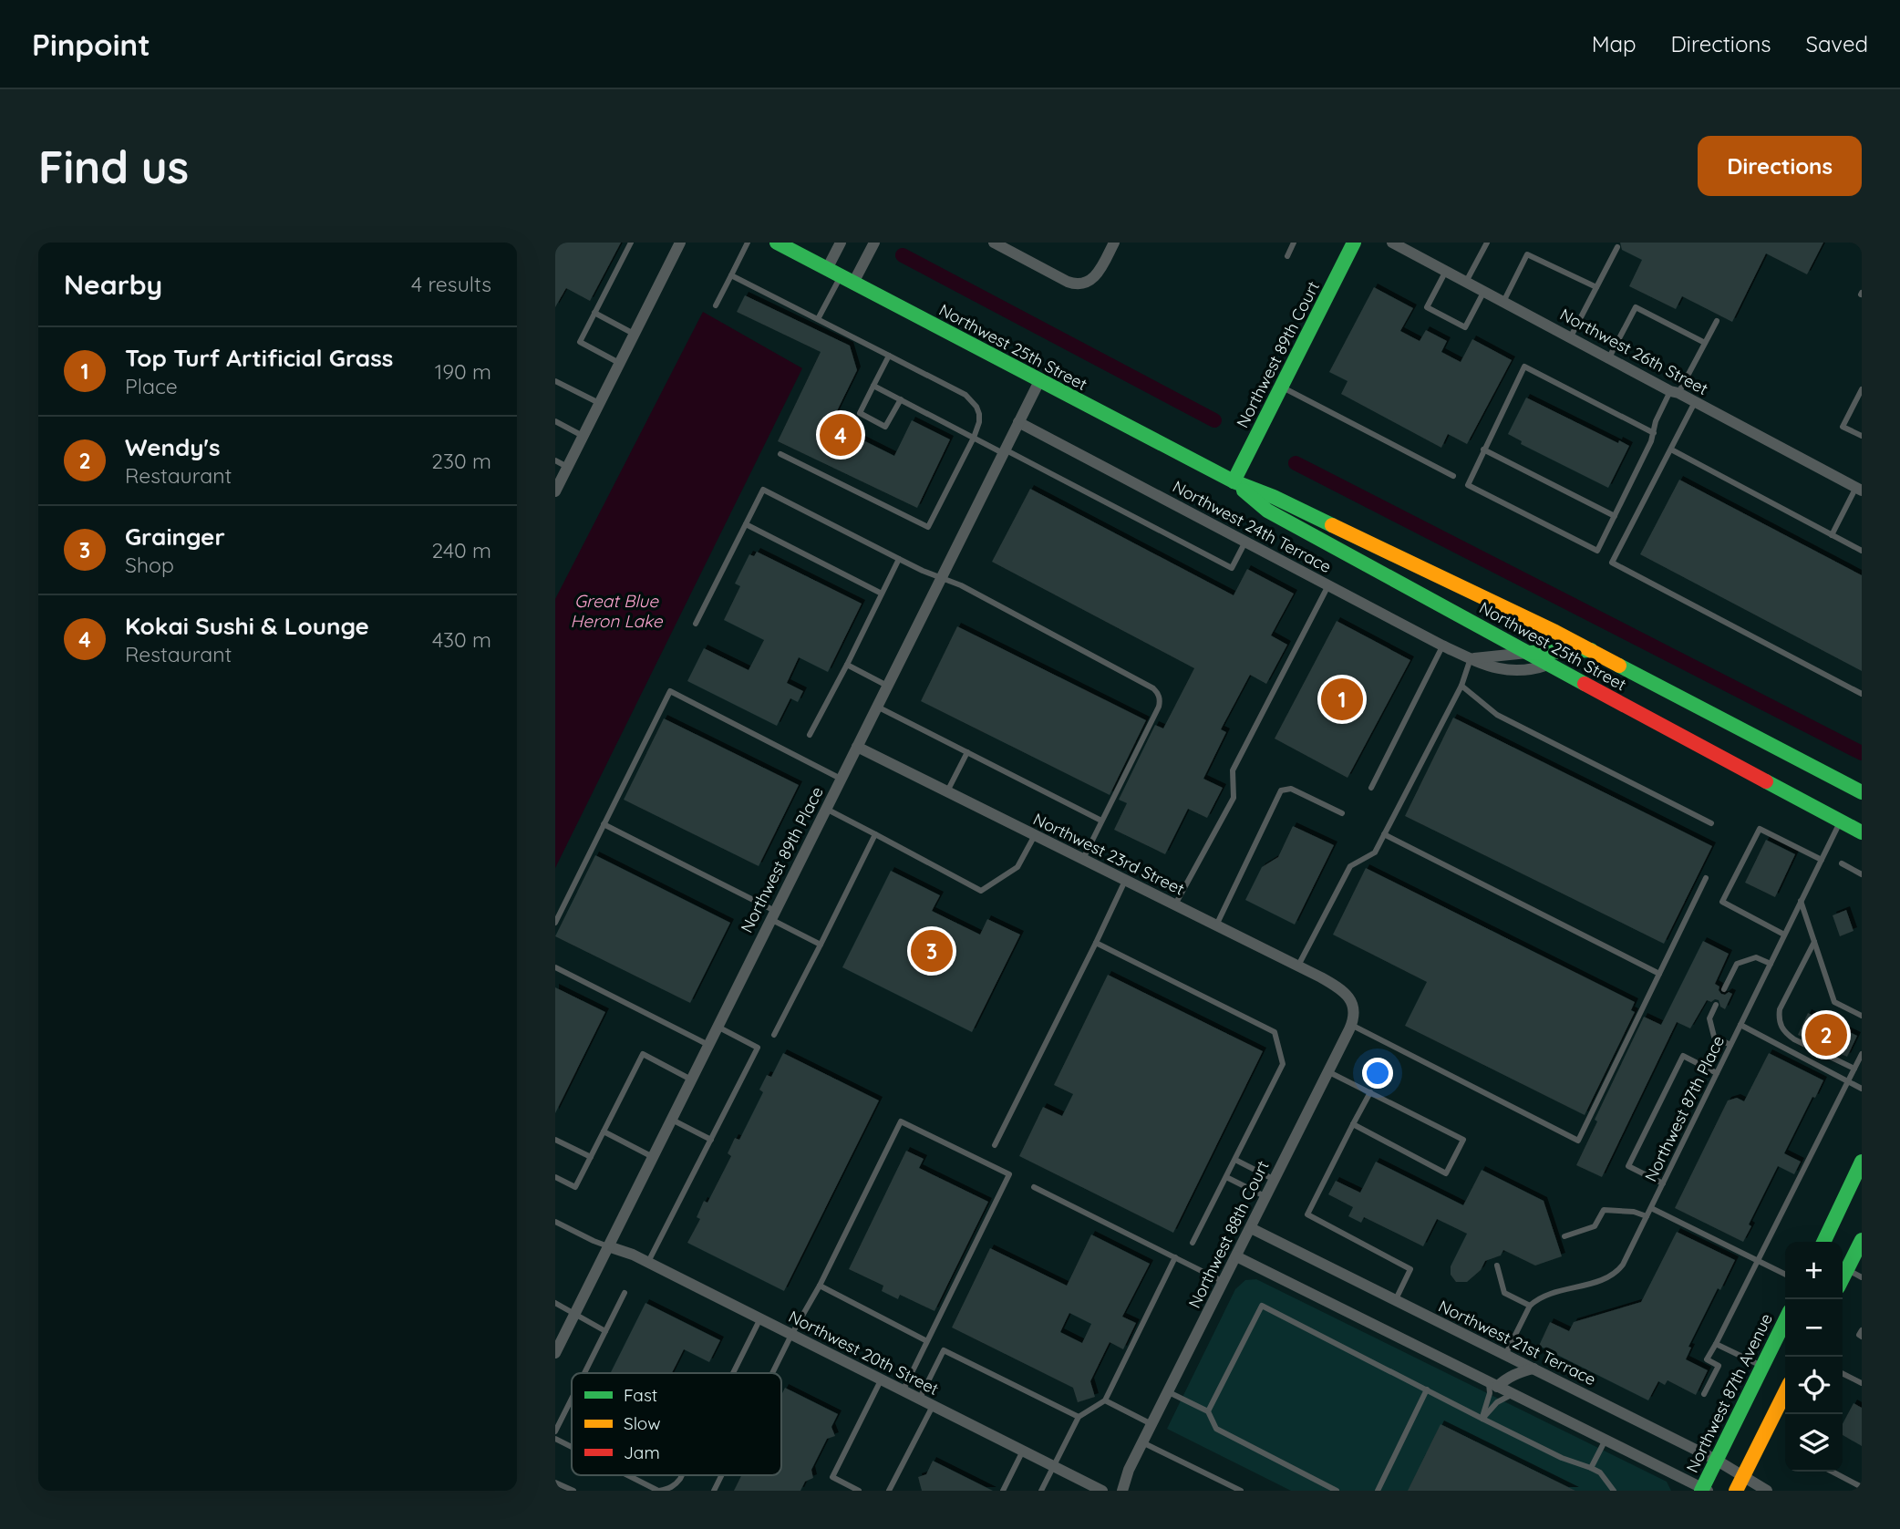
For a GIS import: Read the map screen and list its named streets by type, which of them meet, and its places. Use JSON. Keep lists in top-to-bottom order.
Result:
{
  "streets": {
    "main road": ["Northwest 25th Street", "Northwest 89th Court", "Northwest 87th Avenue"],
    "street": [
      "Northwest 26th Street",
      "Northwest 24th Terrace",
      "Northwest 23rd Street",
      "Northwest 89th Place",
      "Northwest 88th Court",
      "Northwest 21st Terrace",
      "Northwest 20th Street"
    ],
    "lane": ["Northwest 87th Place"]
  },
  "crossings": [
    ["Northwest 25th Street", "Northwest 89th Court"],
    ["Northwest 25th Street", "Northwest 24th Terrace"],
    ["Northwest 25th Street", "Northwest 89th Place"],
    ["Northwest 25th Street", "Northwest 87th Place"],
    ["Northwest 24th Terrace", "Northwest 89th Place"],
    ["Northwest 23rd Street", "Northwest 89th Place"],
    ["Northwest 23rd Street", "Northwest 88th Court"],
    ["Northwest 89th Place", "Northwest 20th Street"],
    ["Northwest 88th Court", "Northwest 21st Terrace"],
    ["Northwest 21st Terrace", "Northwest 87th Avenue"]
  ],
  "water": ["Great Blue Heron Lake"],
  "legend": ["Fast", "Slow", "Jam"],
  "page": {
    "header": "Pinpoint",
    "nav": ["Map", "Directions", "Saved"],
    "buttons": "Directions",
    "title": "Find us",
    "heading": ["Nearby", "4 results"],
    "list": [
      {
        "mark": "1",
        "name": "Top Turf Artificial Grass",
        "note": "Place",
        "value": "190 m"
      },
      {
        "mark": "2",
        "name": "Wendy's",
        "note": "Restaurant",
        "value": "230 m"
      },
      {
        "mark": "3",
        "name": "Grainger",
        "note": "Shop",
        "value": "240 m"
      },
      {
        "mark": "4",
        "name": "Kokai Sushi & Lounge",
        "note": "Restaurant",
        "value": "430 m"
      }
    ],
    "pins": [
      "4",
      "1",
      "3",
      "2"
    ],
    "map_buttons": ["+", "−"]
  }
}
